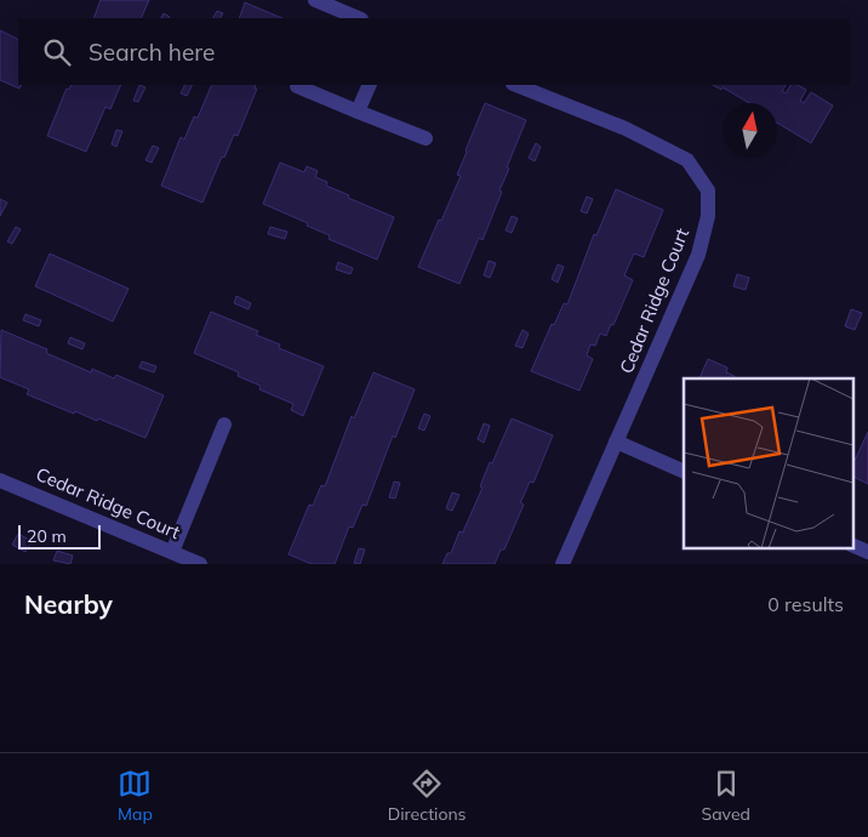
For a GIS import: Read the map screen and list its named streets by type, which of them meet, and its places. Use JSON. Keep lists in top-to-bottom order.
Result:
{
  "streets": {
    "street": ["Cedar Ridge Court"]
  },
  "scale_bar": "20 m",
  "north": "top",
  "page": {
    "search": "Search here",
    "scale": "20 m",
    "heading": ["Nearby", "0 results"],
    "nav": ["Map", "Directions", "Saved"]
  }
}
